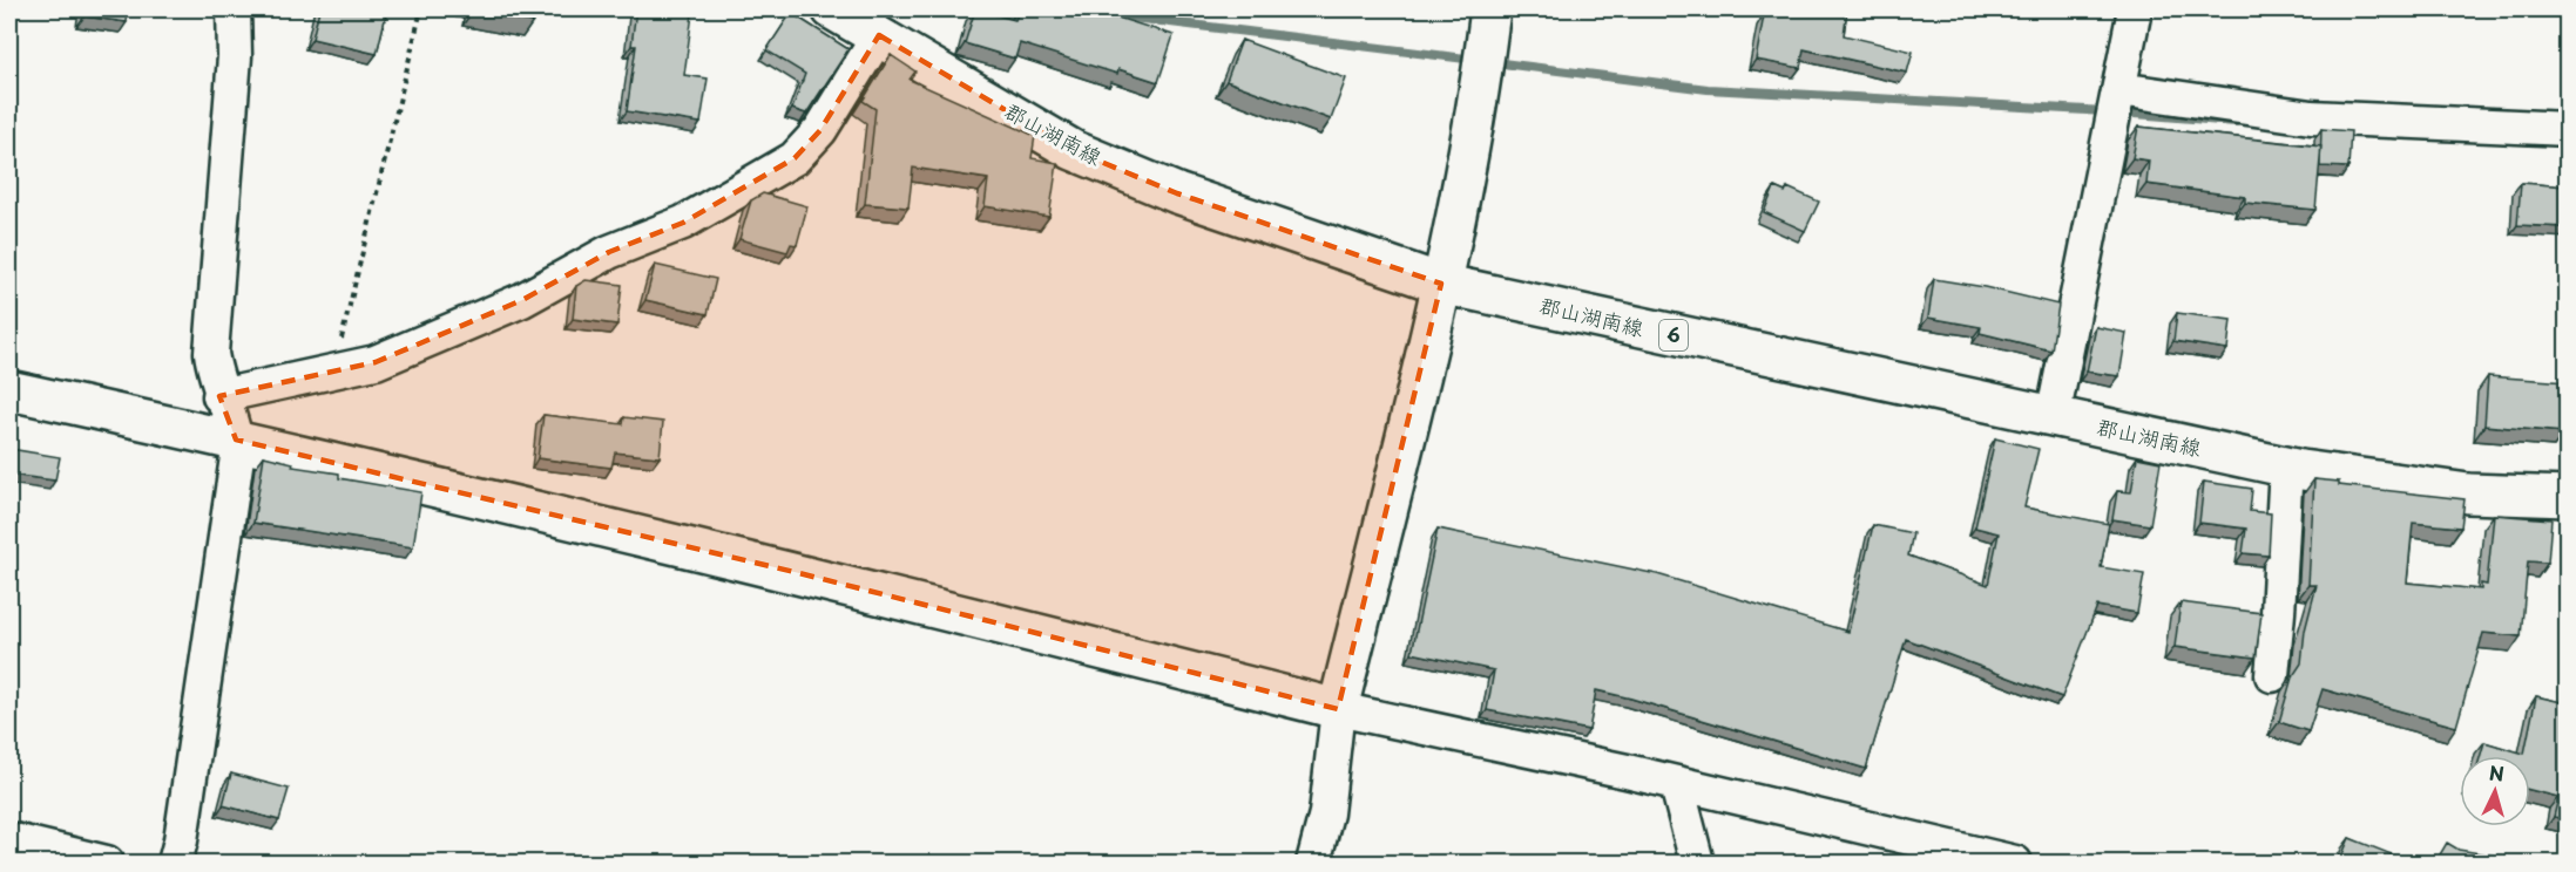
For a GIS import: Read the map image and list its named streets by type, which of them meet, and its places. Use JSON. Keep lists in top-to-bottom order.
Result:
{
  "streets": {
    "street": ["郡山湖南線", "6"]
  },
  "north": "top"
}
